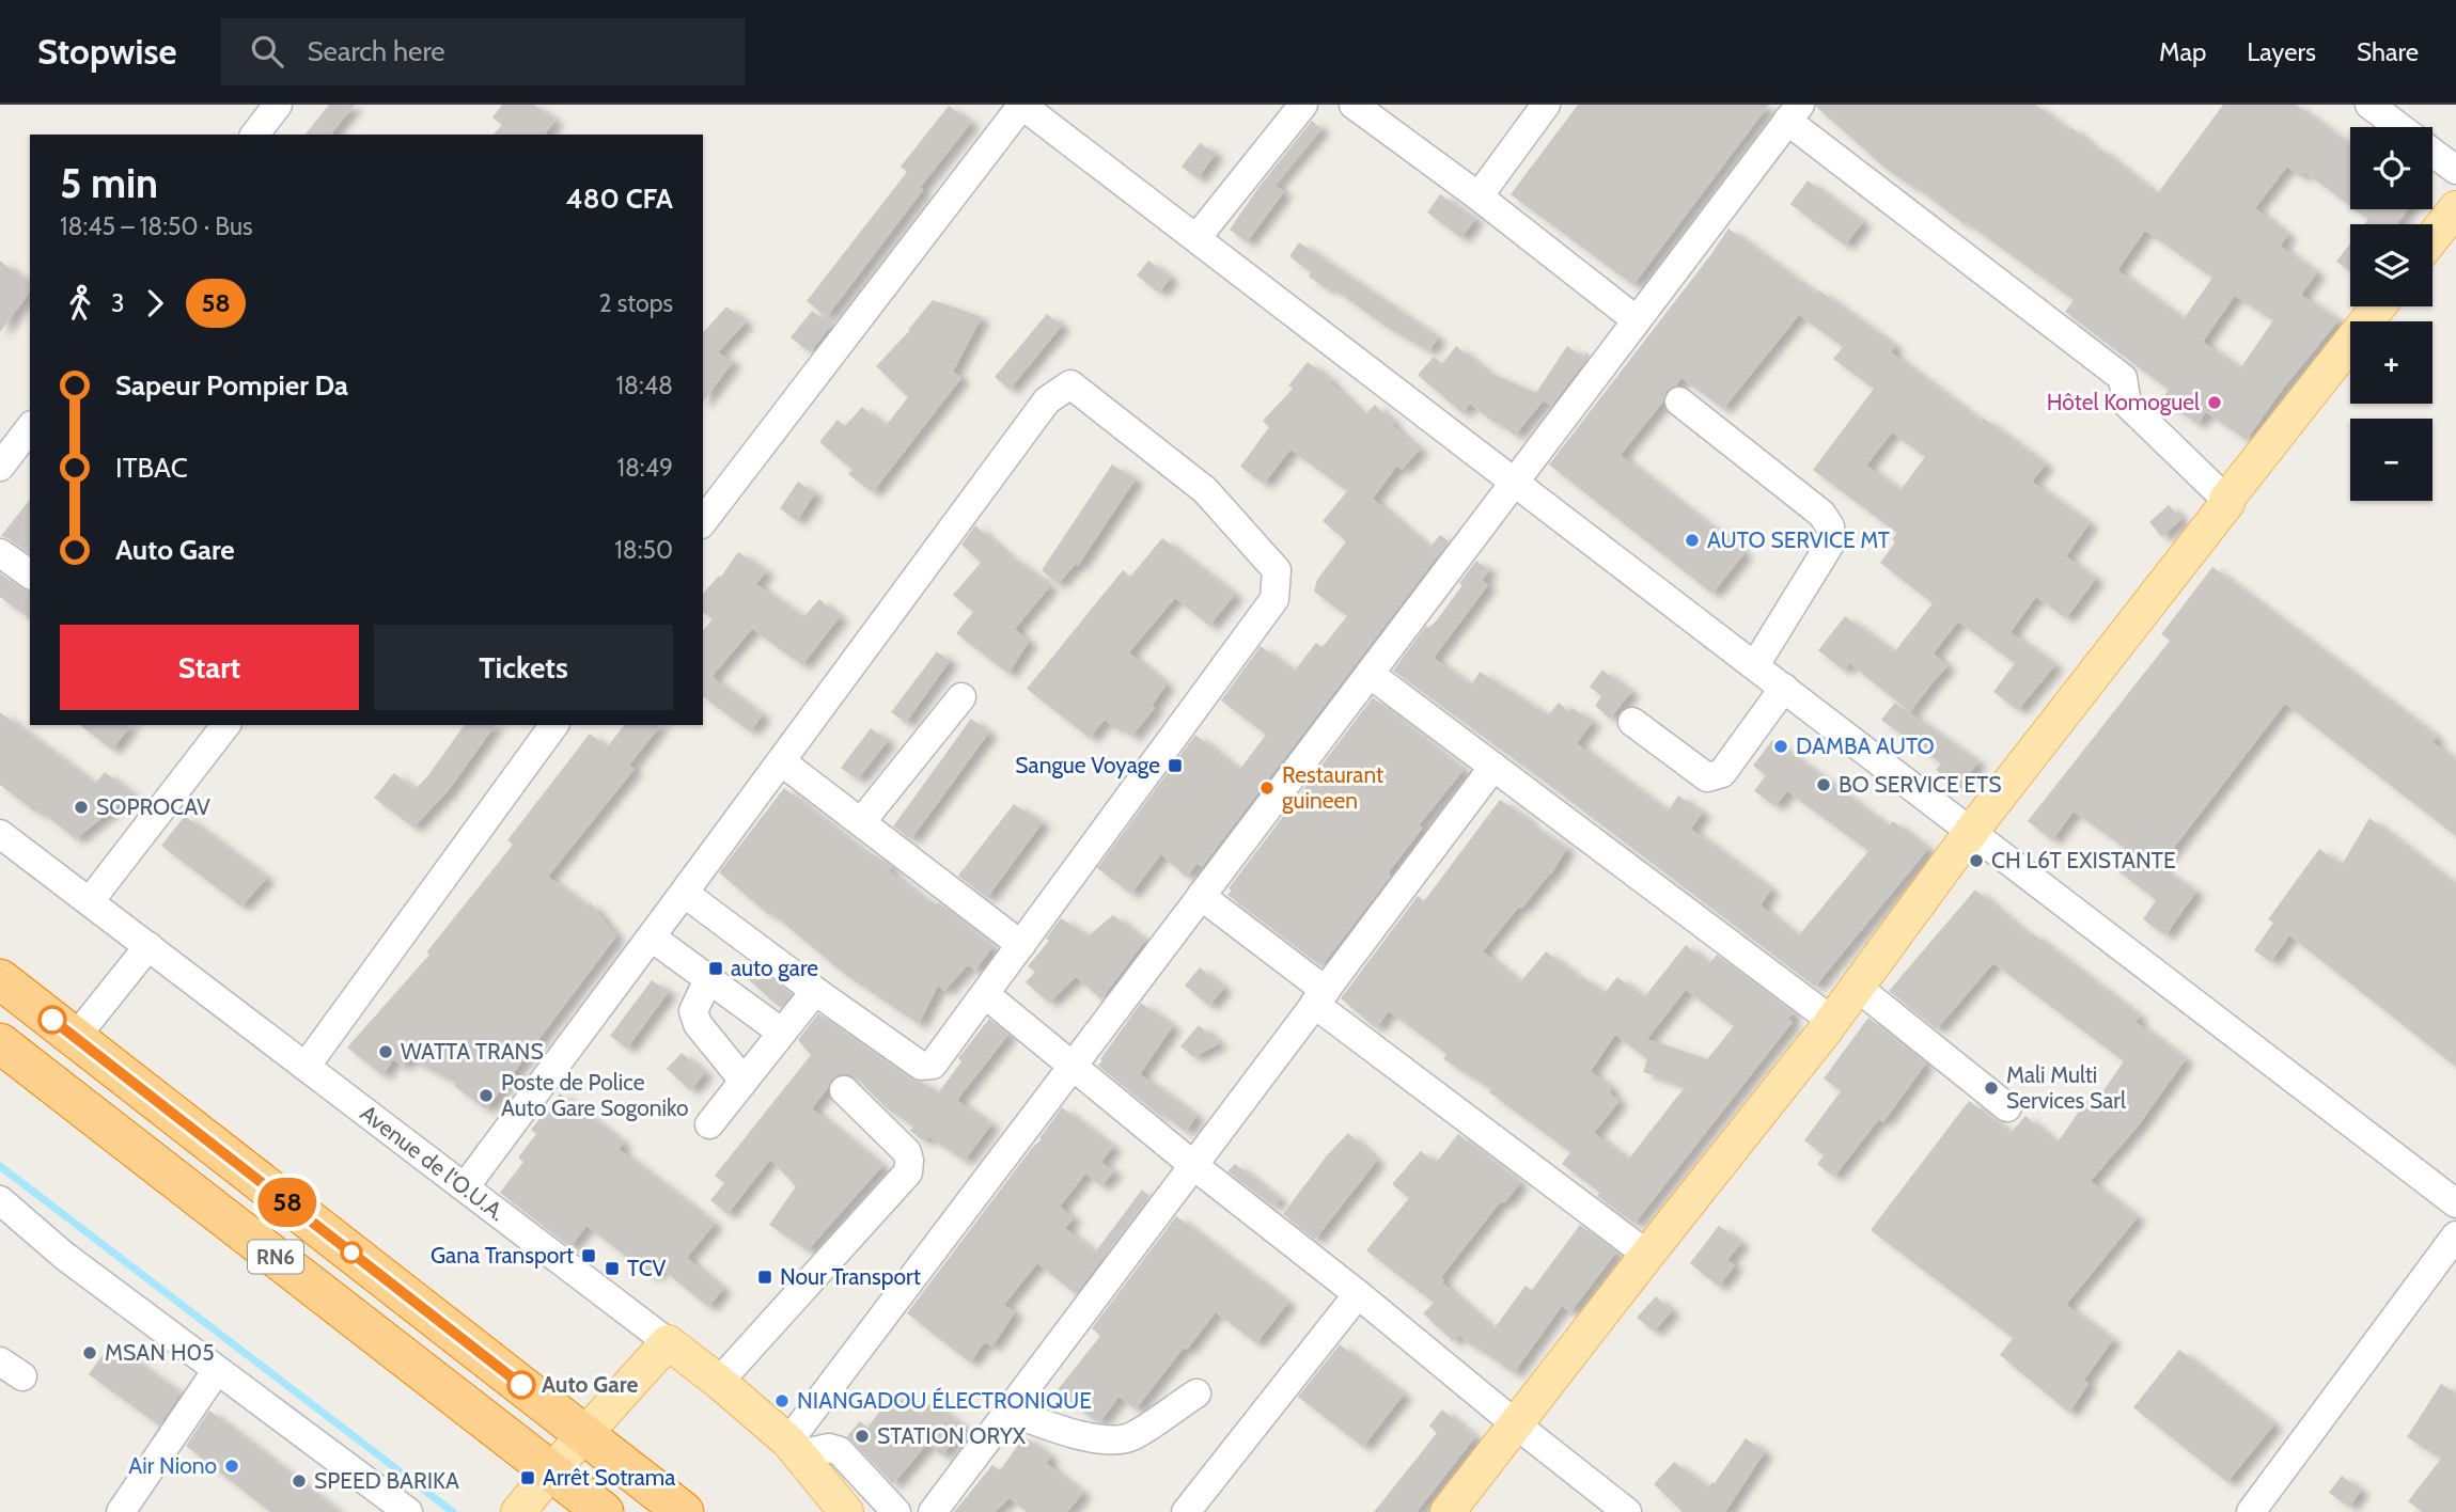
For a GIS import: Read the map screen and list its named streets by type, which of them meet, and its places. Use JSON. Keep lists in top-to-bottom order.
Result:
{
  "streets": {
    "highway": ["RN6"],
    "main road": ["Avenue de l'O.U.A."]
  },
  "places": {
    "other": [
      "Hôtel Komoguel",
      "AUTO SERVICE MT",
      "DAMBA AUTO",
      "BO SERVICE ETS",
      "Restaurant guineen",
      "SOPROCAV",
      "CH L6T EXISTANTE",
      "WATTA TRANS",
      "Mali Multi Services Sarl",
      "Poste de Police Auto Gare Sogoniko",
      "MSAN H05",
      "Auto Gare",
      "NIANGADOU ÉLECTRONIQUE",
      "STATION ORYX",
      "Air Niono",
      "SPEED BARIKA"
    ],
    "transit": [
      "Sangue Voyage",
      "auto gare",
      "Gana Transport",
      "TCV",
      "Nour Transport",
      "Arrêt Sotrama"
    ]
  },
  "lines": ["bus line 58"],
  "page": {
    "header": "Stopwise",
    "search": "Search here",
    "nav": ["Map", "Layers", "Share"],
    "on_map": "58",
    "map_buttons": ["+", "−"],
    "heading": ["5 min", "18:45 – 18:50 · Bus", "480 CFA"],
    "legs": ["3", "58", "2 stops"],
    "list": [
      {
        "name": "Sapeur Pompier Da",
        "value": "18:48"
      },
      {
        "name": "ITBAC",
        "value": "18:49"
      },
      {
        "name": "Auto Gare",
        "value": "18:50"
      }
    ],
    "buttons": ["Start", "Tickets"]
  }
}
